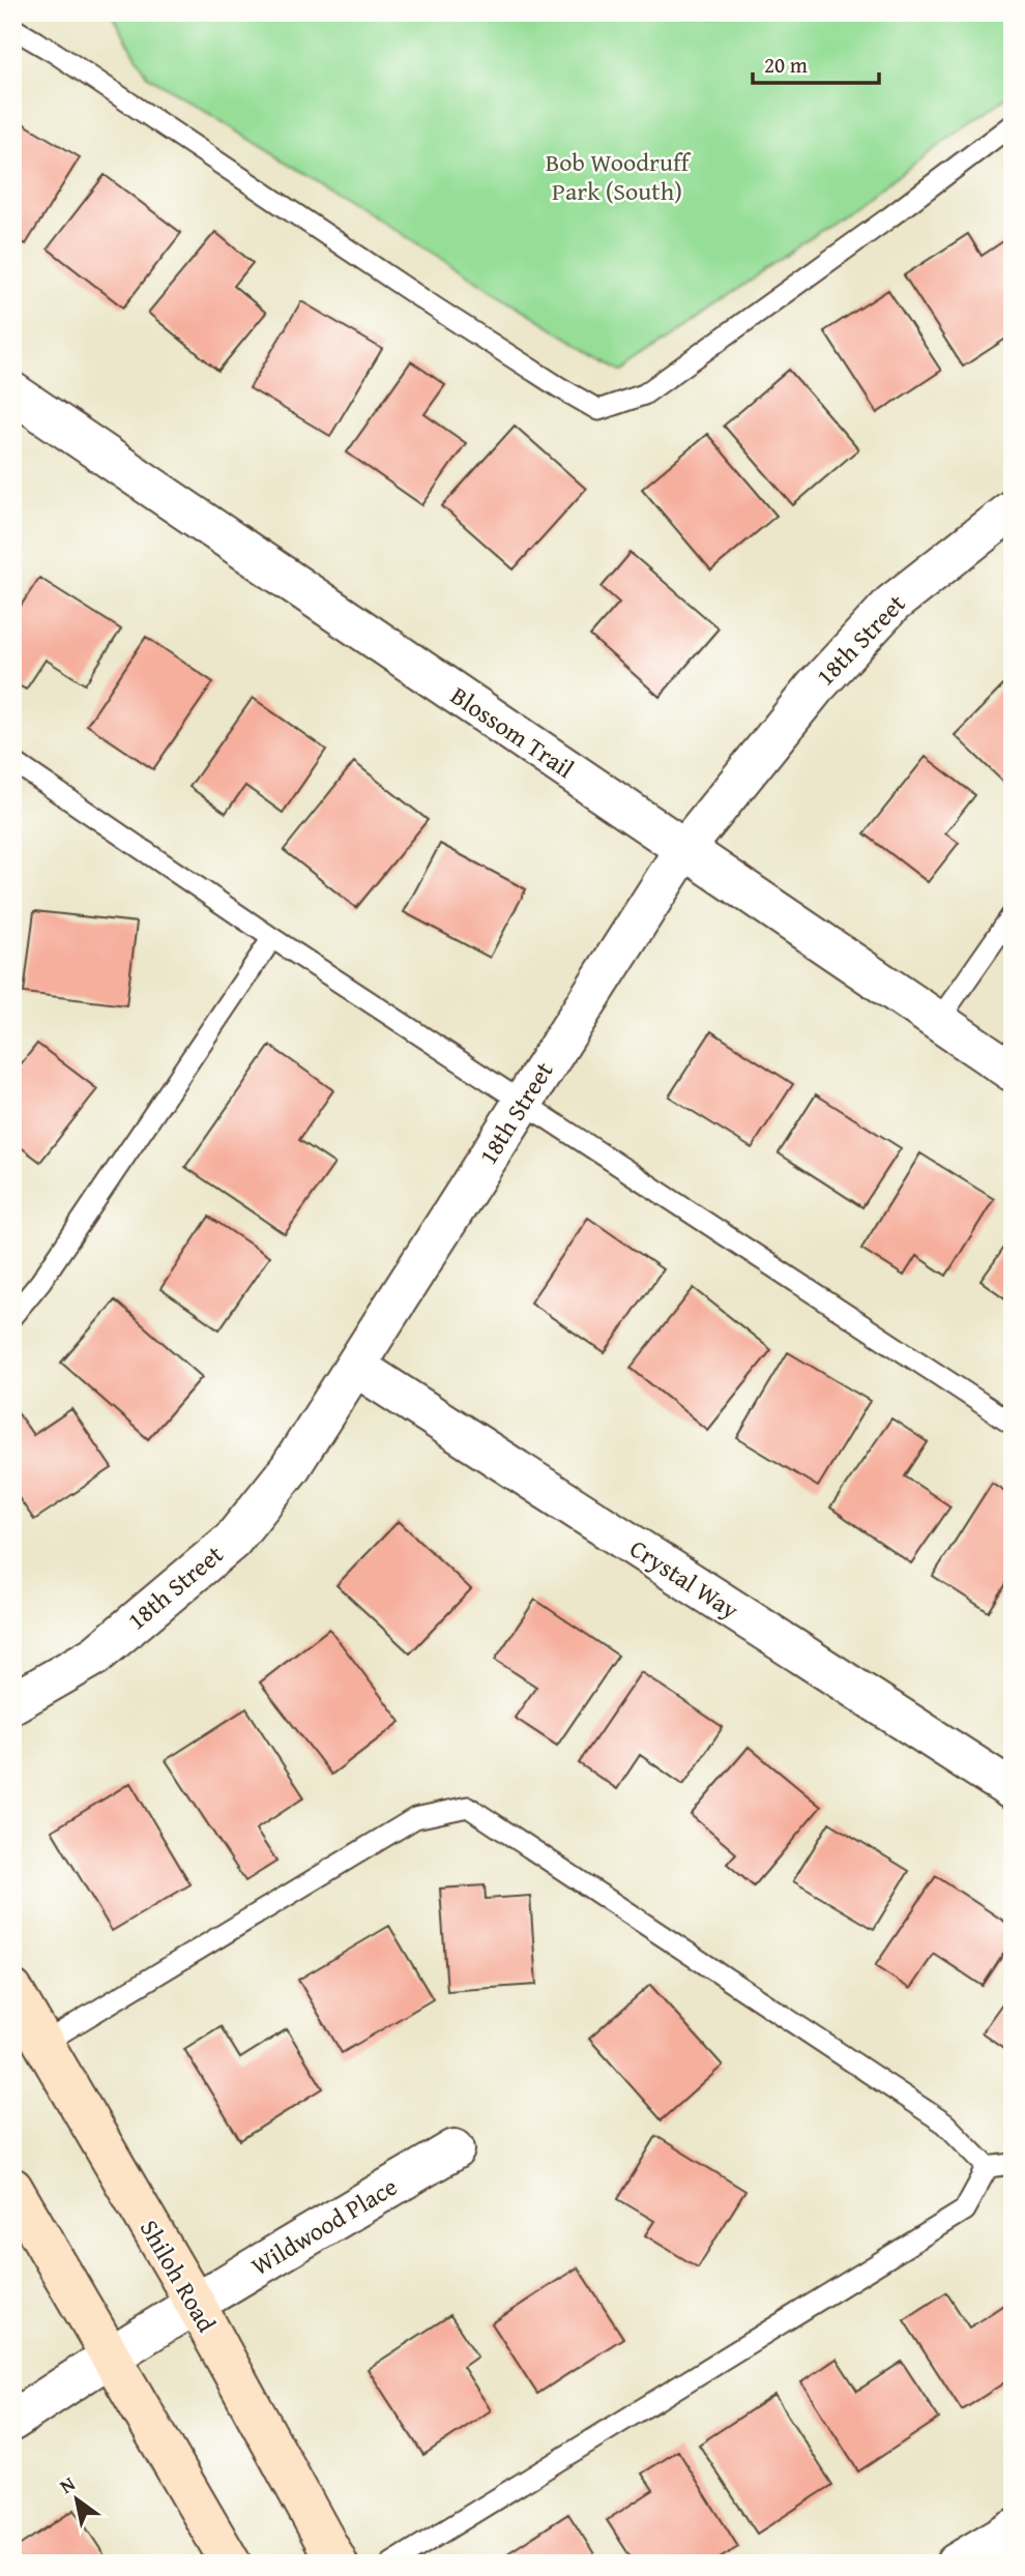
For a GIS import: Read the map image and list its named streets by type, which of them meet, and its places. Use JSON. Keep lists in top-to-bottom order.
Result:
{
  "streets": {
    "main road": ["Shiloh Road"],
    "street": [
      "18th Street",
      "Blossom Trail",
      "Crystal Way",
      "Wildwood Place"
    ]
  },
  "crossings": [
    ["18th Street", "Blossom Trail"],
    ["18th Street", "Crystal Way"],
    ["Wildwood Place", "Shiloh Road"]
  ],
  "parks": ["Bob Woodruff Park (South)"],
  "scale_bar": "20 m",
  "north": "top left"
}
